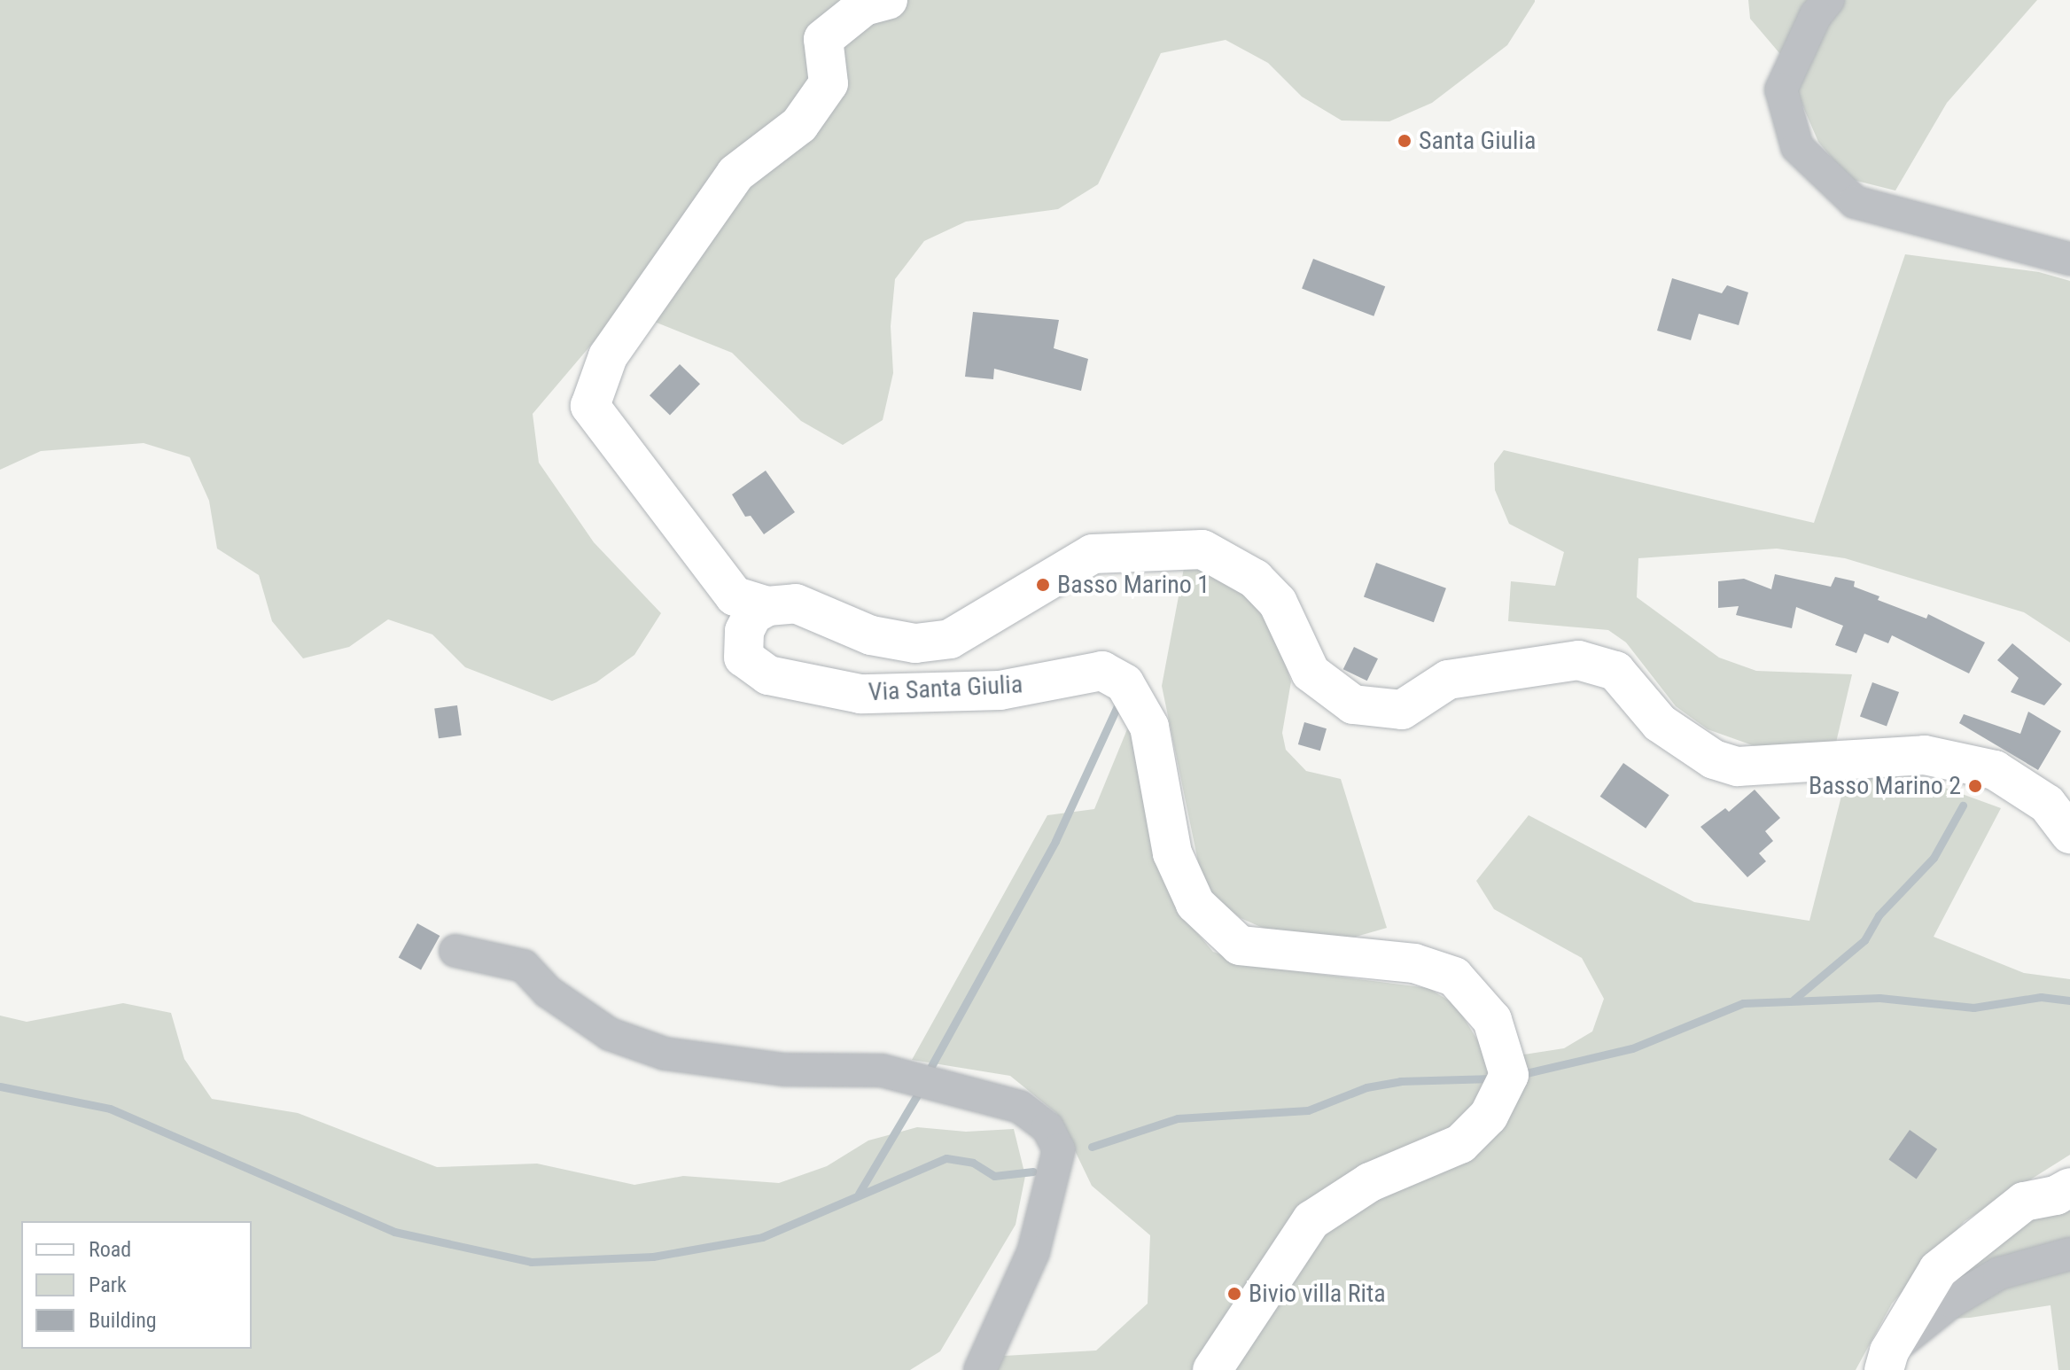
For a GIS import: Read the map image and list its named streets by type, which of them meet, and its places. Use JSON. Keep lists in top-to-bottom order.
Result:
{
  "streets": {
    "street": ["Via Santa Giulia"]
  },
  "places": [
    "Santa Giulia",
    "Basso Marino 1",
    "Basso Marino 2",
    "Bivio villa Rita"
  ],
  "legend": ["Road", "Park", "Building"]
}
